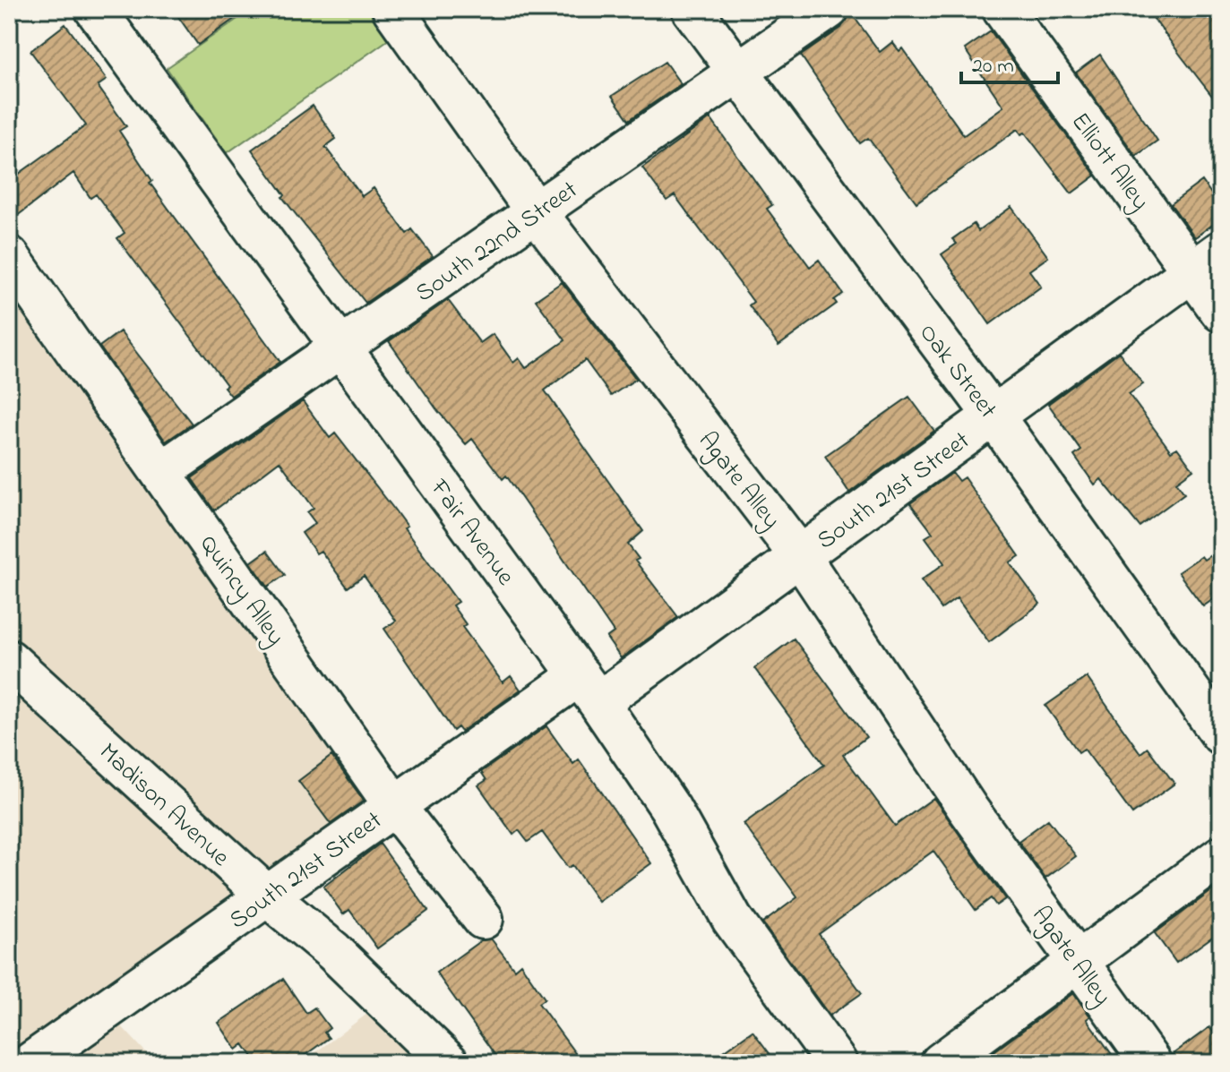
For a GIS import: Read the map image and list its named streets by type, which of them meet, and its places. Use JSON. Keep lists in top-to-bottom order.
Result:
{
  "streets": {
    "street": [
      "Elliott Alley",
      "South 22nd Street",
      "Oak Street",
      "Agate Alley",
      "South 21st Street",
      "Fair Avenue",
      "Quincy Alley",
      "Madison Avenue"
    ]
  },
  "crossings": [
    ["Elliott Alley", "South 21st Street"],
    ["South 22nd Street", "Oak Street"],
    ["South 22nd Street", "Agate Alley"],
    ["South 22nd Street", "Fair Avenue"],
    ["South 22nd Street", "Quincy Alley"],
    ["Oak Street", "South 21st Street"],
    ["Agate Alley", "South 21st Street"],
    ["South 21st Street", "Fair Avenue"],
    ["South 21st Street", "Quincy Alley"],
    ["South 21st Street", "Madison Avenue"]
  ],
  "scale_bar": "20 m"
}
